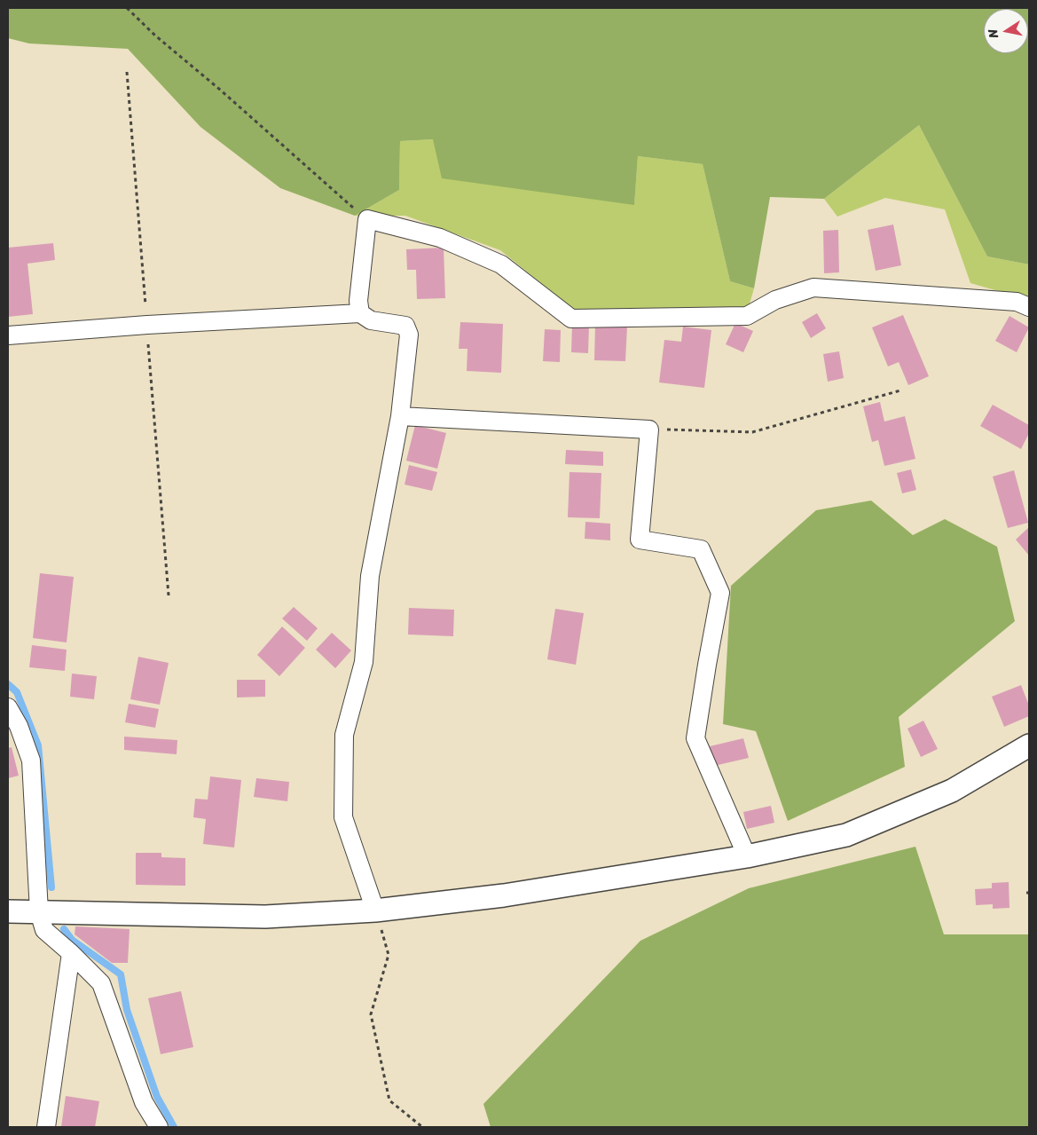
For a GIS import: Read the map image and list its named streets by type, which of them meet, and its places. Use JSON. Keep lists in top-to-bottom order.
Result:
{
  "north": "left"
}
